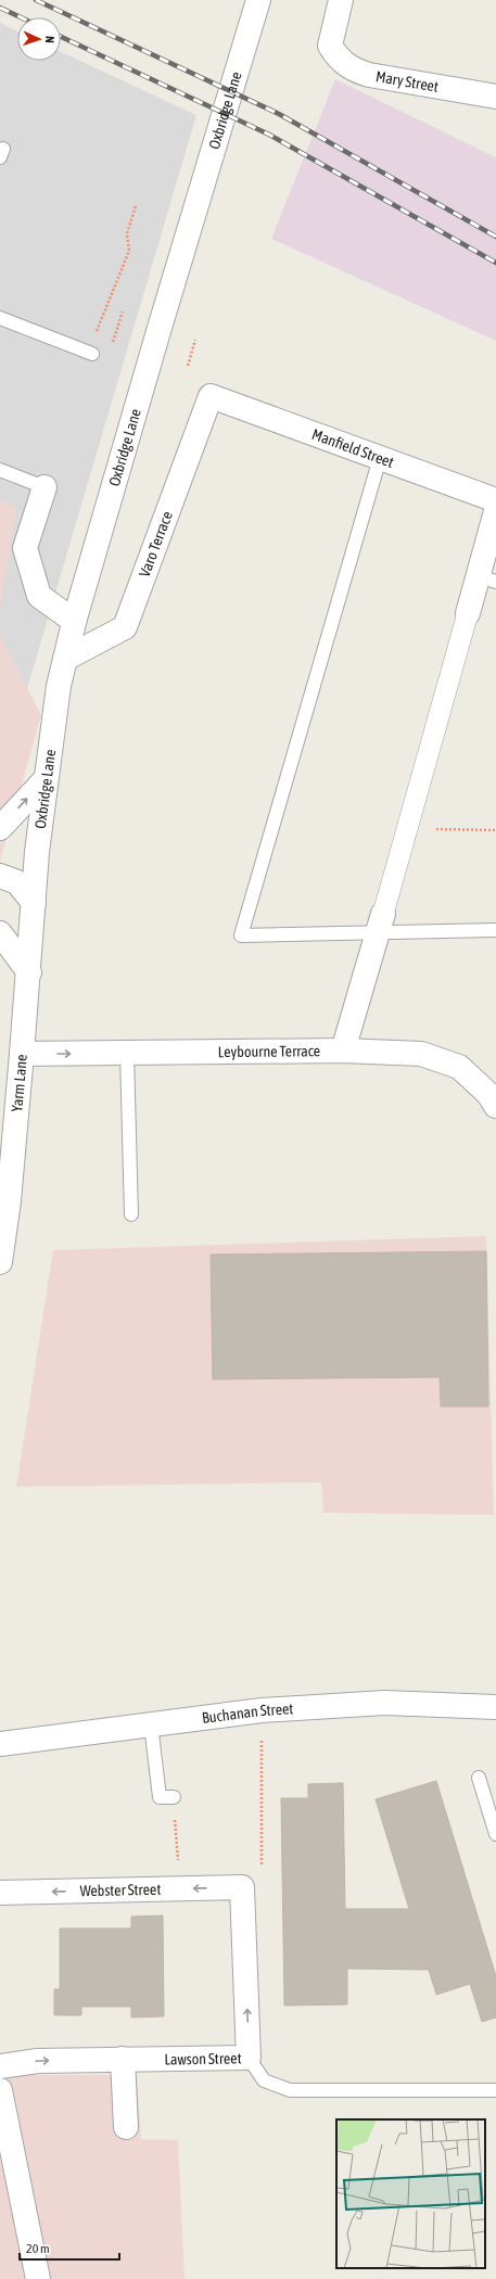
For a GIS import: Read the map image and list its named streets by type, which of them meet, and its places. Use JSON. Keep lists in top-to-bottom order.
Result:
{
  "streets": {
    "street": [
      "Mary Street",
      "Oxbridge Lane",
      "Manfield Street",
      "Varo Terrace",
      "Leybourne Terrace",
      "Yarm Lane",
      "Buchanan Street",
      "Webster Street",
      "Lawson Street"
    ]
  },
  "crossings": [
    ["Oxbridge Lane", "Varo Terrace"],
    ["Oxbridge Lane", "Yarm Lane"],
    ["Manfield Street", "Varo Terrace"],
    ["Leybourne Terrace", "Yarm Lane"]
  ],
  "one_way": ["Webster Street"],
  "scale_bar": "20 m",
  "north": "right"
}
